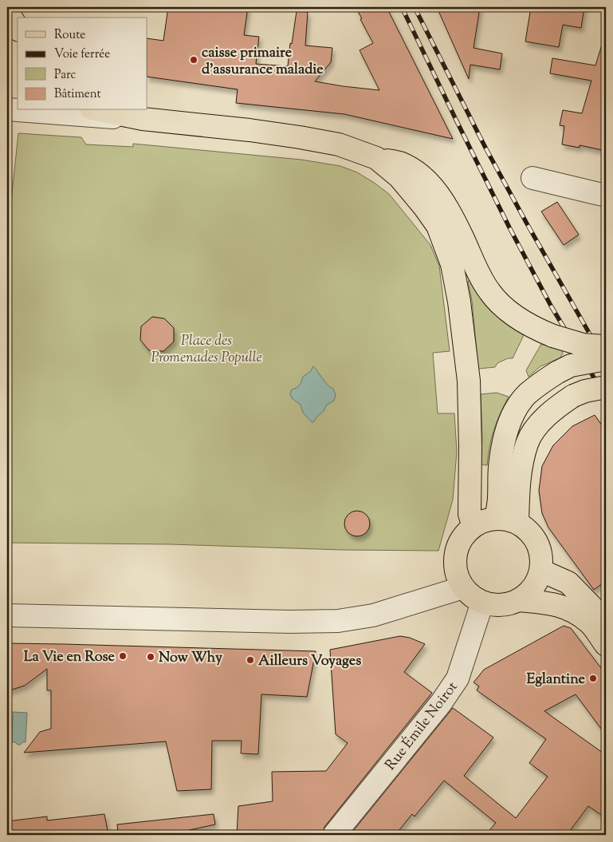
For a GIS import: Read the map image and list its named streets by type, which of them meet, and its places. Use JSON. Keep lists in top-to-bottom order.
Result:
{
  "streets": {
    "street": ["Rue Émile Noirot"]
  },
  "parks": ["Place des Promenades Populle"],
  "places": [
    "caisse primaire d'assurance maladie",
    "La Vie en Rose",
    "Now Why",
    "Ailleurs Voyages",
    "Eglantine"
  ],
  "legend": [
    "Route",
    "Voie ferrée",
    "Parc",
    "Bâtiment"
  ]
}
